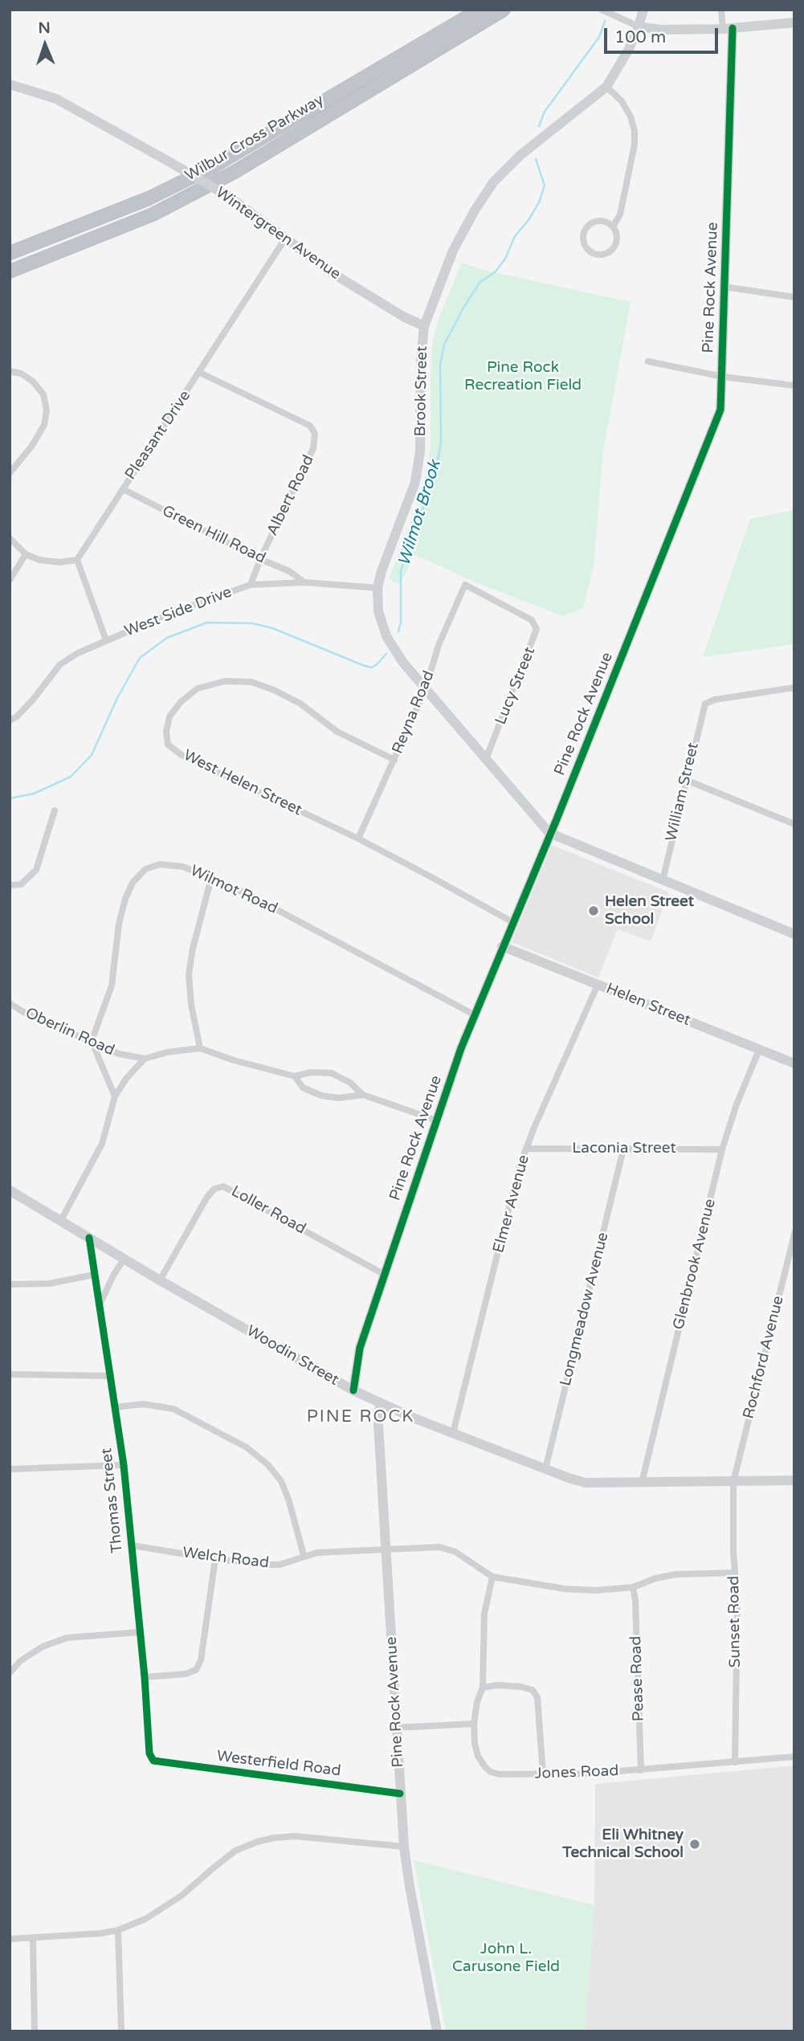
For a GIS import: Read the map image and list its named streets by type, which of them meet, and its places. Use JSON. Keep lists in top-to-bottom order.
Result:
{
  "streets": {
    "highway": ["Wilbur Cross Parkway"],
    "street": [
      "Wintergreen Avenue",
      "Pine Rock Avenue",
      "Brook Street",
      "Pleasant Drive",
      "Albert Road",
      "Green Hill Road",
      "West Side Drive",
      "Lucy Street",
      "Reyna Road",
      "West Helen Street",
      "William Street",
      "Wilmot Road",
      "Helen Street",
      "Oberlin Road",
      "Laconia Street",
      "Elmer Avenue",
      "Loller Road",
      "Glenbrook Avenue",
      "Longmeadow Avenue",
      "Woodin Street",
      "Rochford Avenue",
      "Thomas Street",
      "Welch Road",
      "Sunset Road",
      "Pease Road",
      "Westerfield Road",
      "Jones Road"
    ]
  },
  "crossings": [
    ["Wintergreen Avenue", "Brook Street"],
    ["Wintergreen Avenue", "Pleasant Drive"],
    ["Pine Rock Avenue", "Brook Street"],
    ["Pine Rock Avenue", "West Helen Street"],
    ["Pine Rock Avenue", "Wilmot Road"],
    ["Pine Rock Avenue", "Helen Street"],
    ["Pine Rock Avenue", "Oberlin Road"],
    ["Pine Rock Avenue", "Loller Road"],
    ["Pine Rock Avenue", "Woodin Street"],
    ["Pine Rock Avenue", "Welch Road"],
    ["Pine Rock Avenue", "Westerfield Road"],
    ["Brook Street", "West Side Drive"],
    ["Brook Street", "Lucy Street"],
    ["Brook Street", "Reyna Road"],
    ["Pleasant Drive", "Albert Road"],
    ["Pleasant Drive", "Green Hill Road"],
    ["Albert Road", "Green Hill Road"],
    ["Albert Road", "West Side Drive"],
    ["Green Hill Road", "West Side Drive"],
    ["Lucy Street", "Reyna Road"],
    ["Reyna Road", "West Helen Street"],
    ["Wilmot Road", "Oberlin Road"],
    ["Helen Street", "Elmer Avenue"],
    ["Helen Street", "Glenbrook Avenue"],
    ["Laconia Street", "Elmer Avenue"],
    ["Laconia Street", "Glenbrook Avenue"],
    ["Laconia Street", "Longmeadow Avenue"],
    ["Elmer Avenue", "Woodin Street"],
    ["Loller Road", "Woodin Street"],
    ["Glenbrook Avenue", "Woodin Street"],
    ["Longmeadow Avenue", "Woodin Street"],
    ["Woodin Street", "Rochford Avenue"],
    ["Woodin Street", "Thomas Street"],
    ["Woodin Street", "Sunset Road"],
    ["Rochford Avenue", "Sunset Road"],
    ["Thomas Street", "Welch Road"],
    ["Thomas Street", "Westerfield Road"],
    ["Sunset Road", "Jones Road"],
    ["Pease Road", "Jones Road"]
  ],
  "districts": ["PINE ROCK"],
  "water": ["Wilmot Brook"],
  "parks": ["Pine Rock Recreation Field", "John L. Carusone Field"],
  "places": ["Helen Street School", "Eli Whitney Technical School"],
  "scale_bar": "100 m",
  "north": "top"
}
